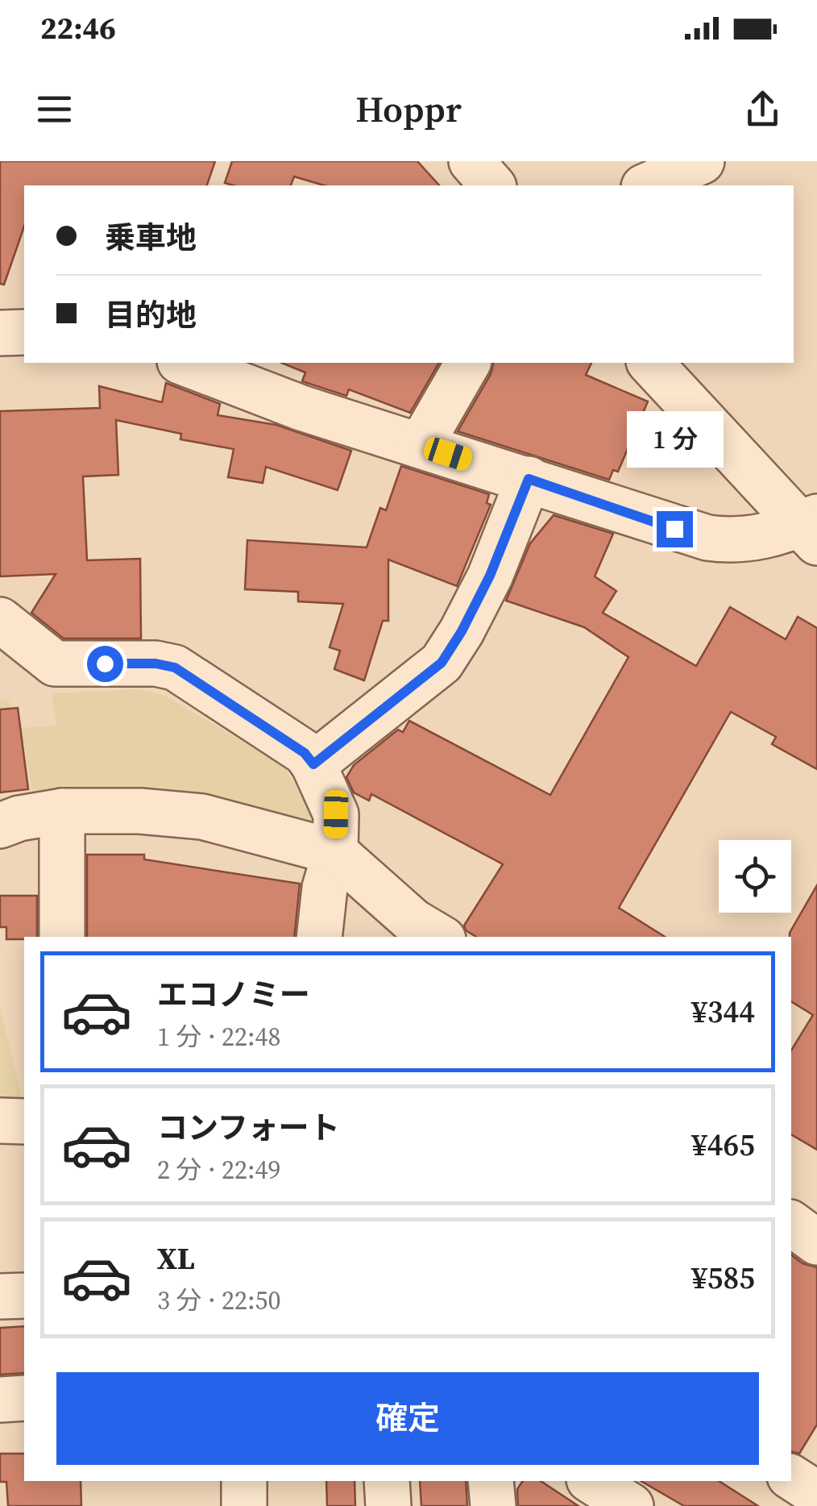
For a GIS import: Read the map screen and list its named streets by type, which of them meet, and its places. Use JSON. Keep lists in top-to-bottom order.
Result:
{
  "page": {
    "status": "22:46",
    "header": "Hoppr",
    "banner": ["乗車地", "目的地"],
    "bubble": "1 分",
    "list": [
      {
        "name": "エコノミー",
        "note": "1 分 · 22:48",
        "value": "¥344"
      },
      {
        "name": "コンフォート",
        "note": "2 分 · 22:49",
        "value": "¥465"
      },
      {
        "name": "XL",
        "note": "3 分 · 22:50",
        "value": "¥585"
      }
    ],
    "buttons": "確定"
  }
}
